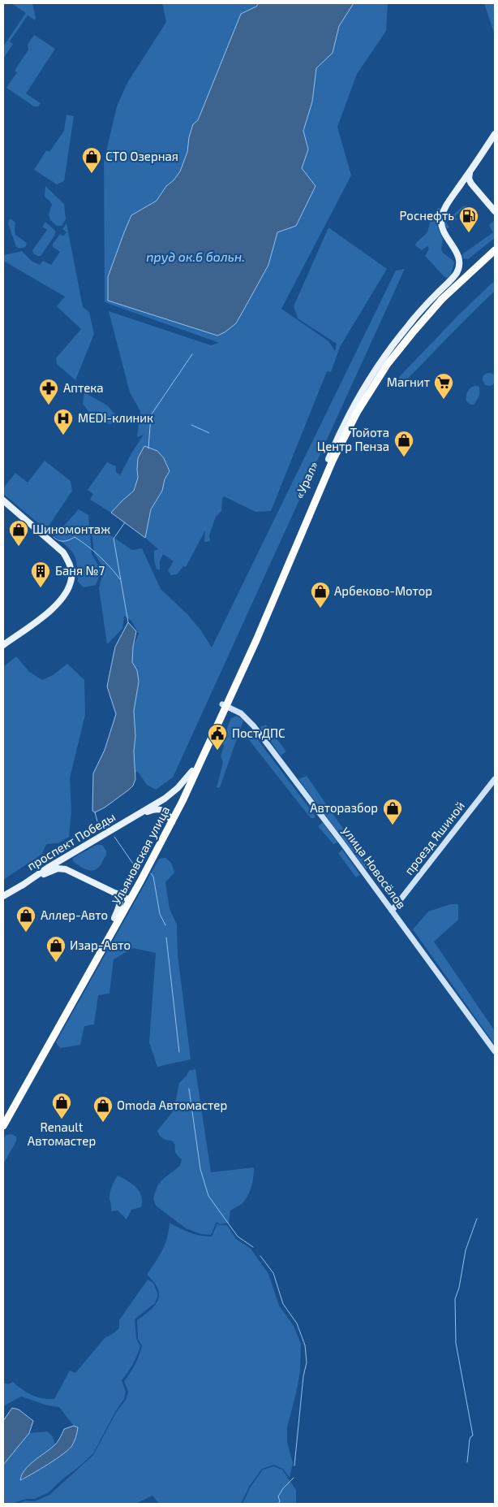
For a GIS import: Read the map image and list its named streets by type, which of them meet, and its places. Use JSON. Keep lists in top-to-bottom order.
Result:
{
  "streets": {
    "highway": ["«Урал»", "Ульяновская улица"],
    "main road": ["проспект Победы"],
    "street": ["проезд Яшиной", "улица Новосёлов"]
  },
  "crossings": [
    ["«Урал»", "Ульяновская улица"],
    ["«Урал»", "улица Новосёлов"],
    ["проезд Яшиной", "улица Новосёлов"],
    ["проспект Победы", "Ульяновская улица"]
  ],
  "water": ["пруд ок.6 больн."],
  "places": {
    "shop": [
      "СТО Озерная",
      "Тойота Центр Пенза",
      "Шиномонтаж",
      "Арбеково-Мотор",
      "Авторазбор",
      "Аллер-Авто",
      "Изар-Авто",
      "Renault Автомастер",
      "Omoda Автомастер"
    ],
    "fuel station": ["Роснефть"],
    "supermarket": ["Магнит"],
    "pharmacy": ["Аптека"],
    "hospital": ["MEDI-клиник"],
    "building": ["Баня №7"],
    "public building": ["Пост ДПС"]
  }
}
